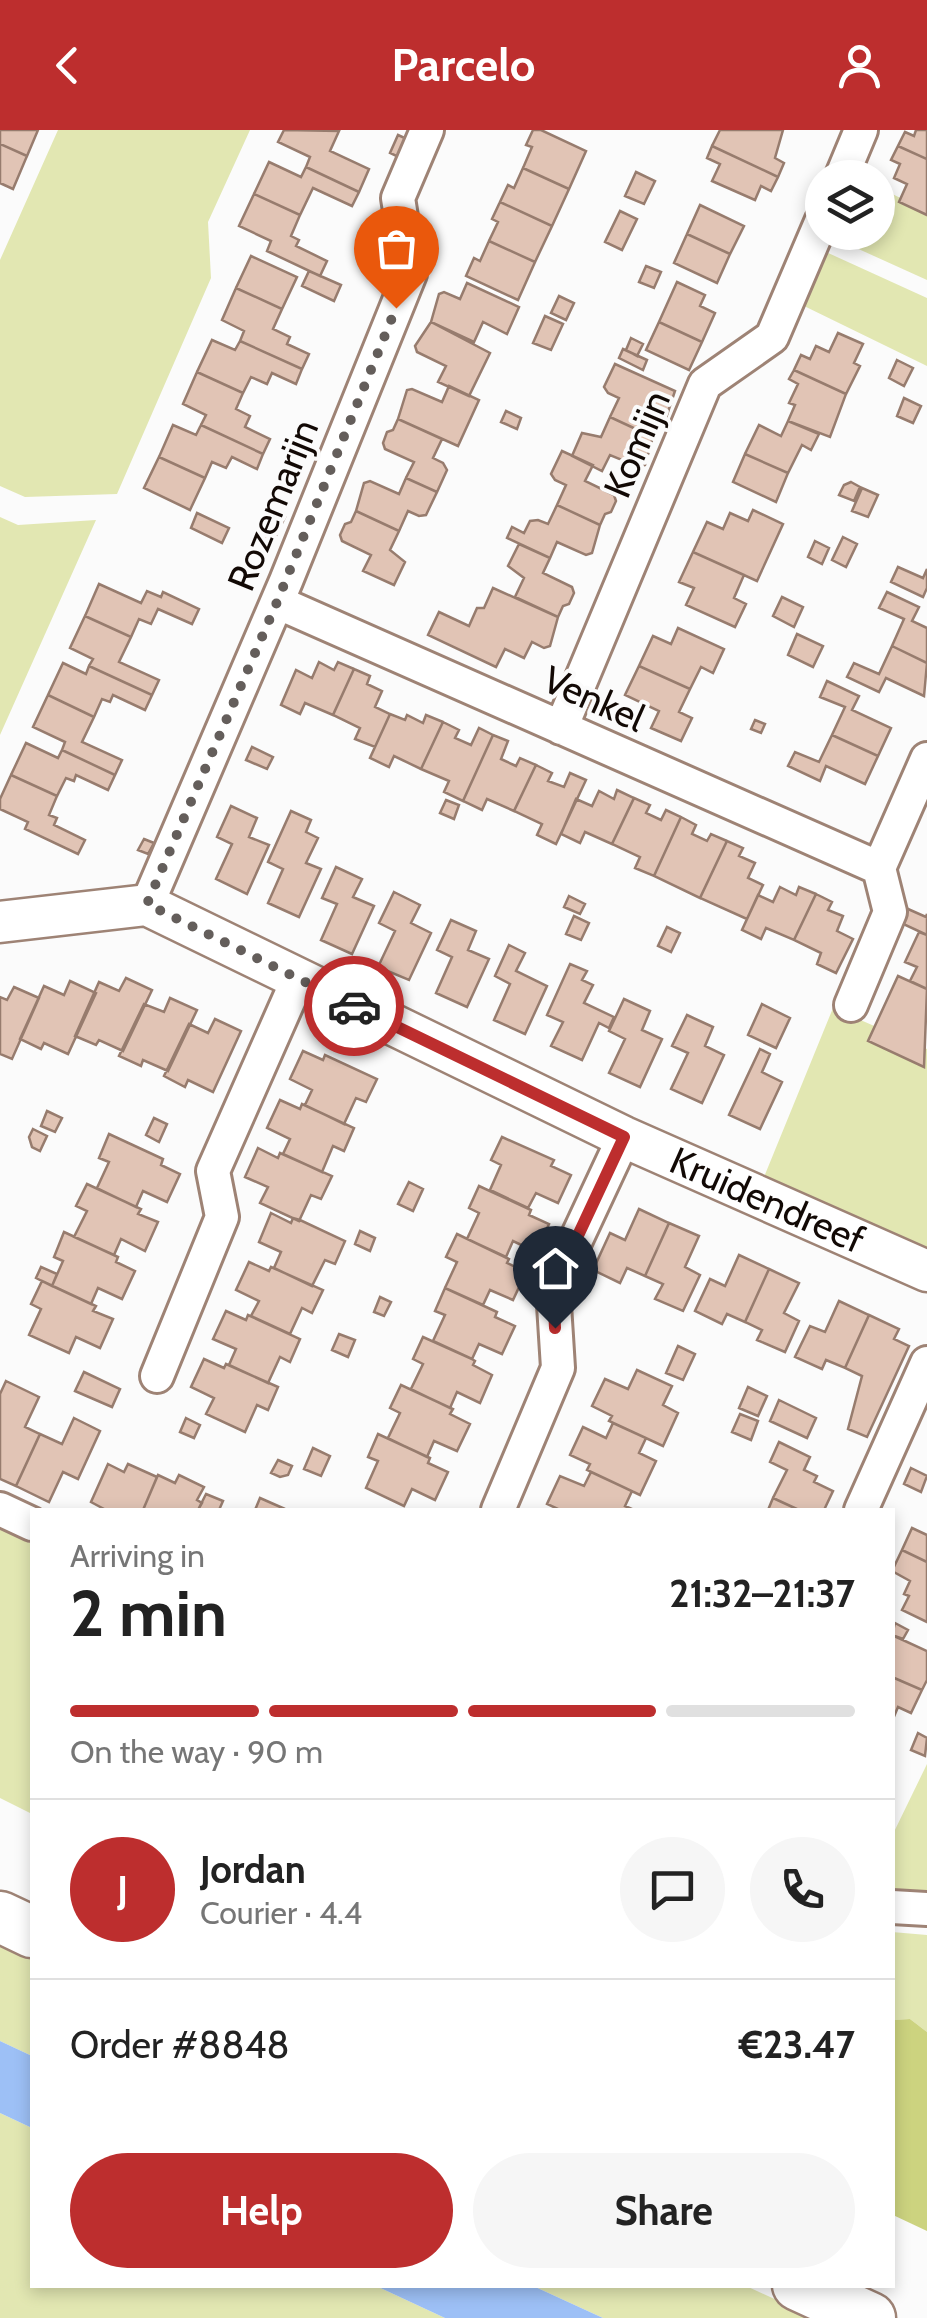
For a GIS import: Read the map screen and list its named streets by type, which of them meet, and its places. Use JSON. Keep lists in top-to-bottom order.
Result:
{
  "streets": {
    "street": [
      "Komijn",
      "Rozemarijn",
      "Venkel",
      "Kruidendreef"
    ]
  },
  "crossings": [
    ["Komijn", "Venkel"],
    ["Rozemarijn", "Venkel"],
    ["Rozemarijn", "Kruidendreef"]
  ],
  "page": {
    "header": "Parcelo",
    "heading": ["2 min", "Arriving in", "21:32–21:37"],
    "panel": [
      "Jordan",
      "Courier · 4.4",
      "Order #8848",
      "€23.47"
    ],
    "bar": "On the way · 90 m",
    "round": "J",
    "buttons": ["Help", "Share"]
  }
}
